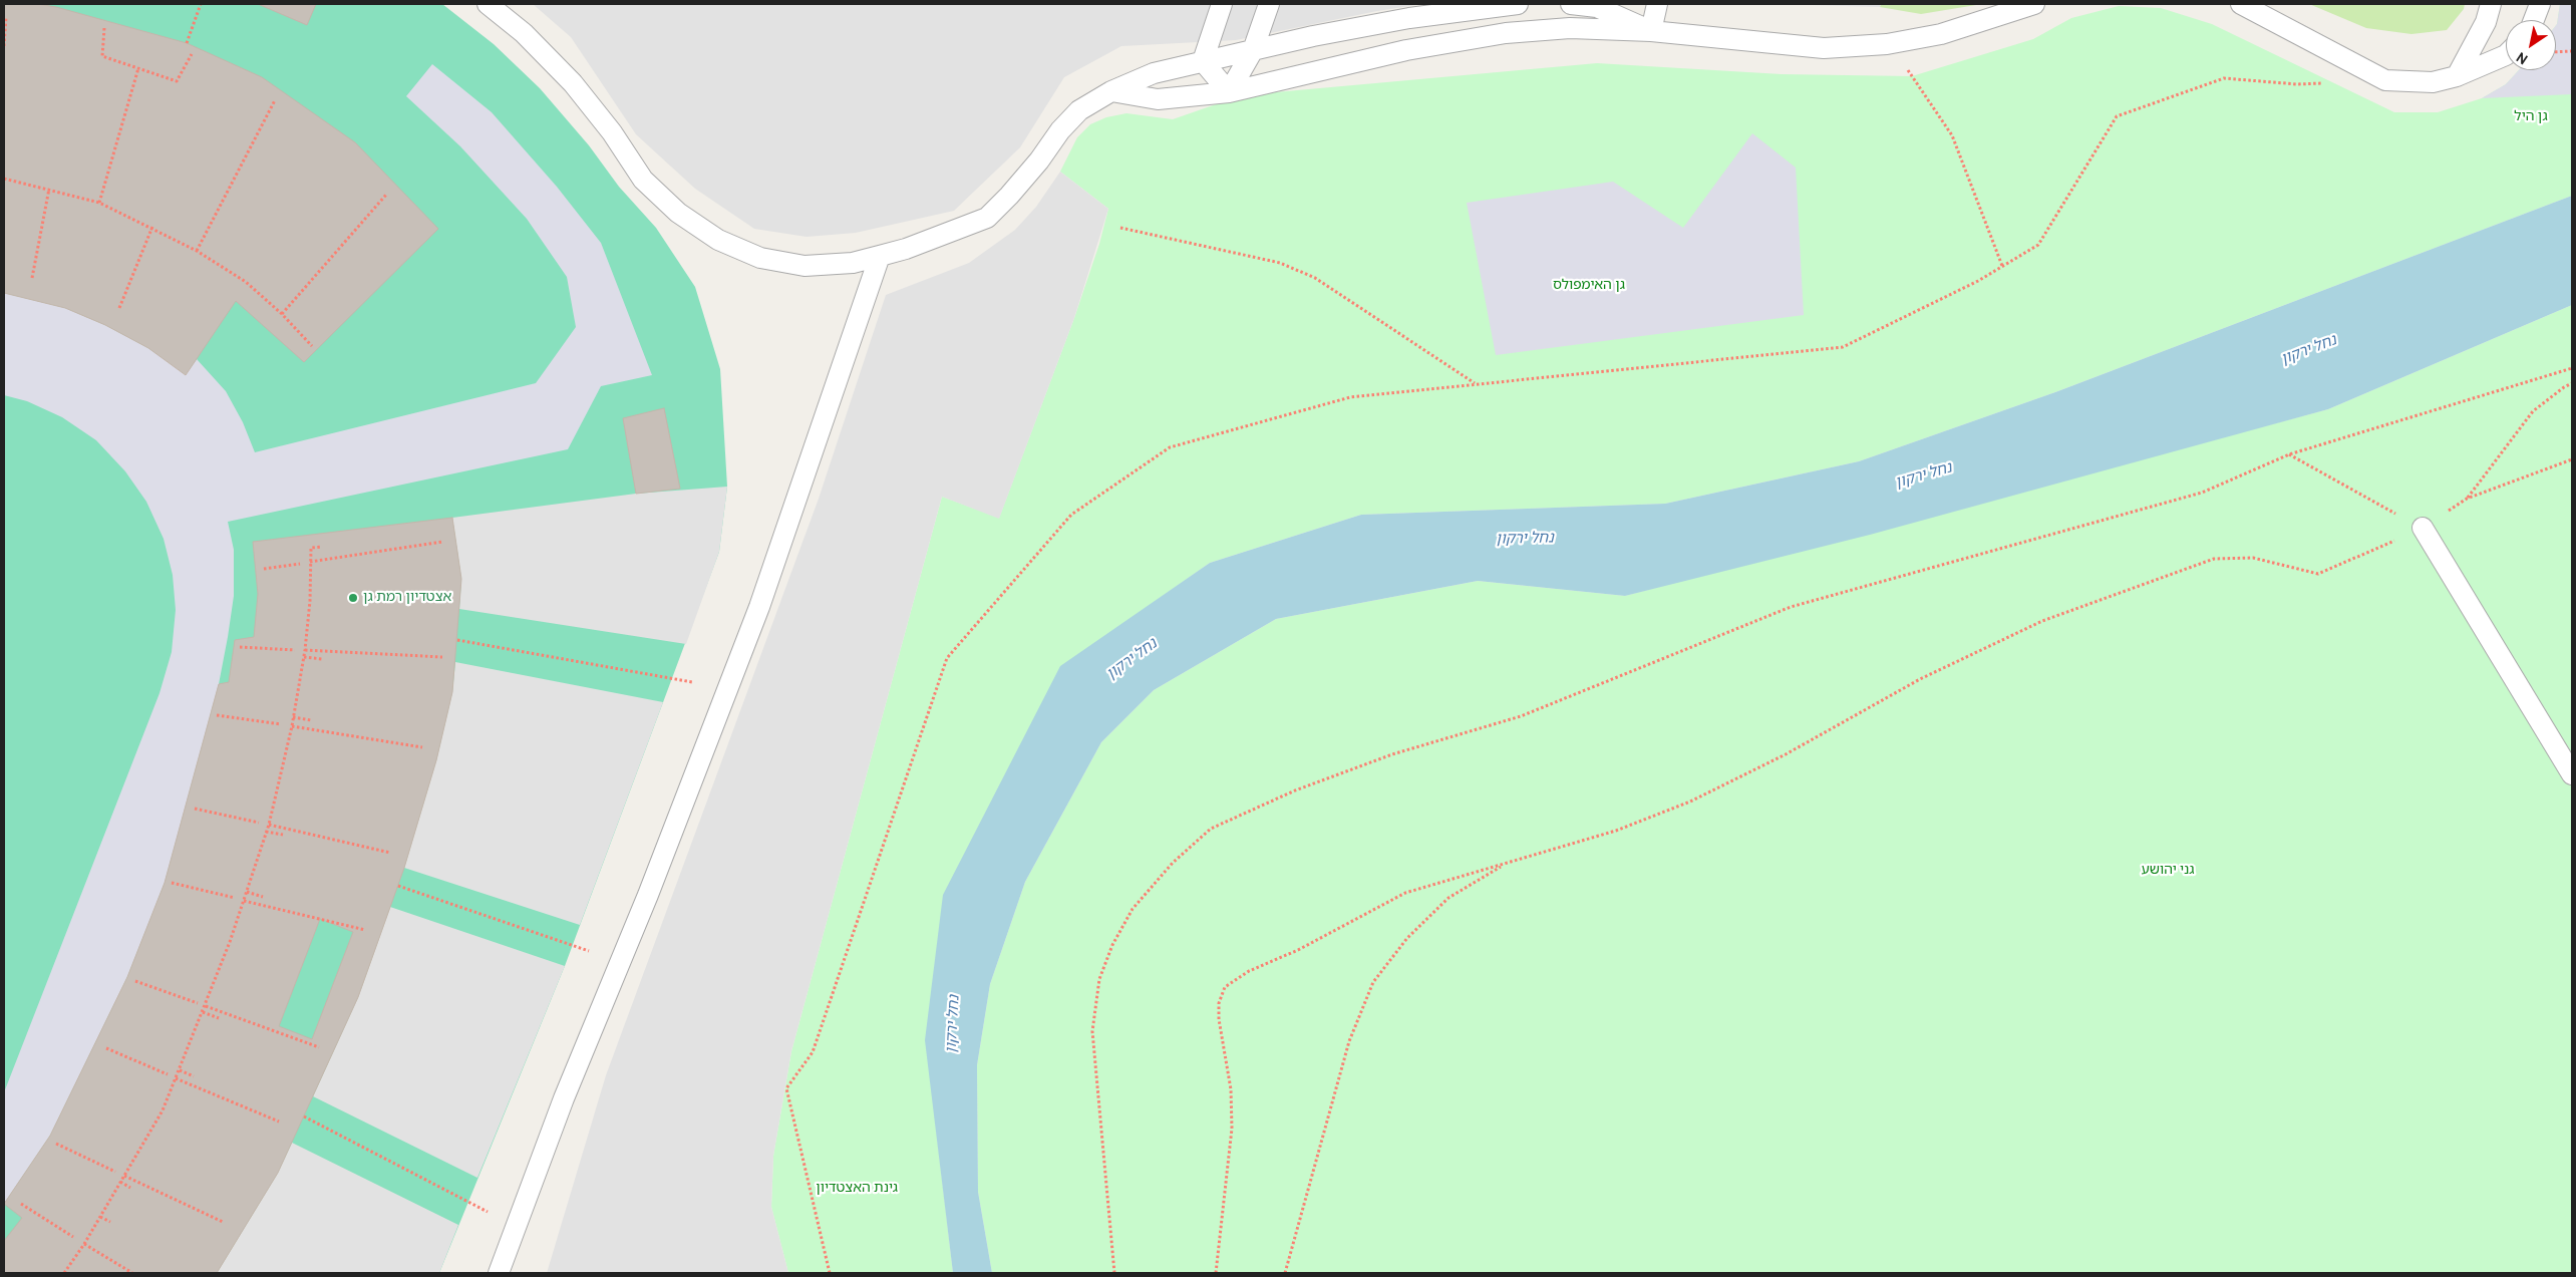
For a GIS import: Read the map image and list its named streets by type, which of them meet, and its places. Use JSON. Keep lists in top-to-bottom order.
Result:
{
  "water": ["נחל ירקון"],
  "parks": [
    "גן היל",
    "גן האימפולס",
    "גני יהושע",
    "גינת האצטדיון"
  ],
  "places": ["אצטדיון רמת גן"],
  "north": "bottom left"
}
